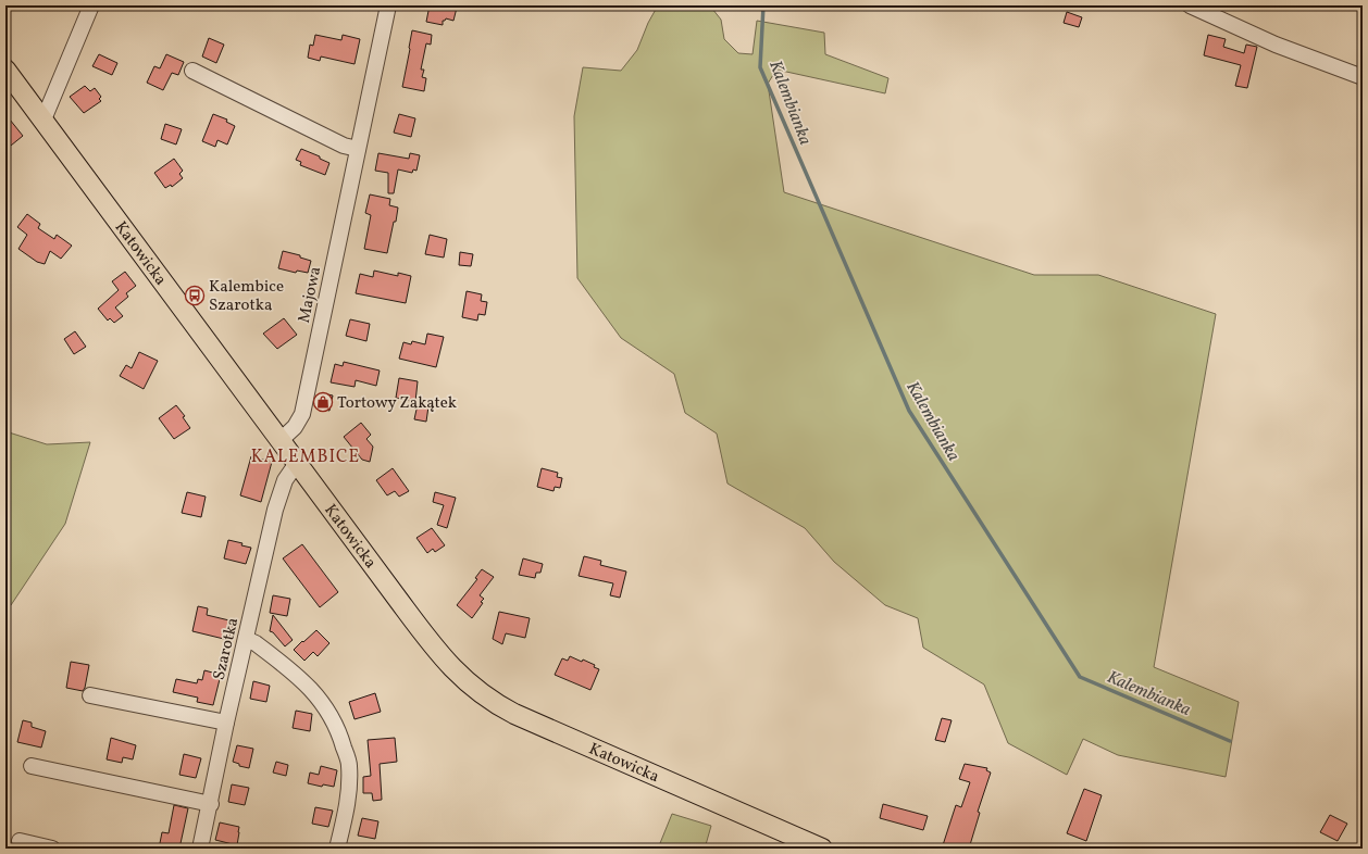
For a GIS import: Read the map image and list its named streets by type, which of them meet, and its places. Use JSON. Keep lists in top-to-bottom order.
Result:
{
  "streets": {
    "main road": ["Katowicka"],
    "street": ["Majowa", "Szarotka"]
  },
  "crossings": [
    ["Katowicka", "Majowa"],
    ["Katowicka", "Szarotka"]
  ],
  "districts": ["KALEMBICE"],
  "water": ["Kalembianka"],
  "places": {
    "bus stop": ["Kalembice Szarotka"],
    "shop": ["Tortowy Zakątek"]
  }
}
